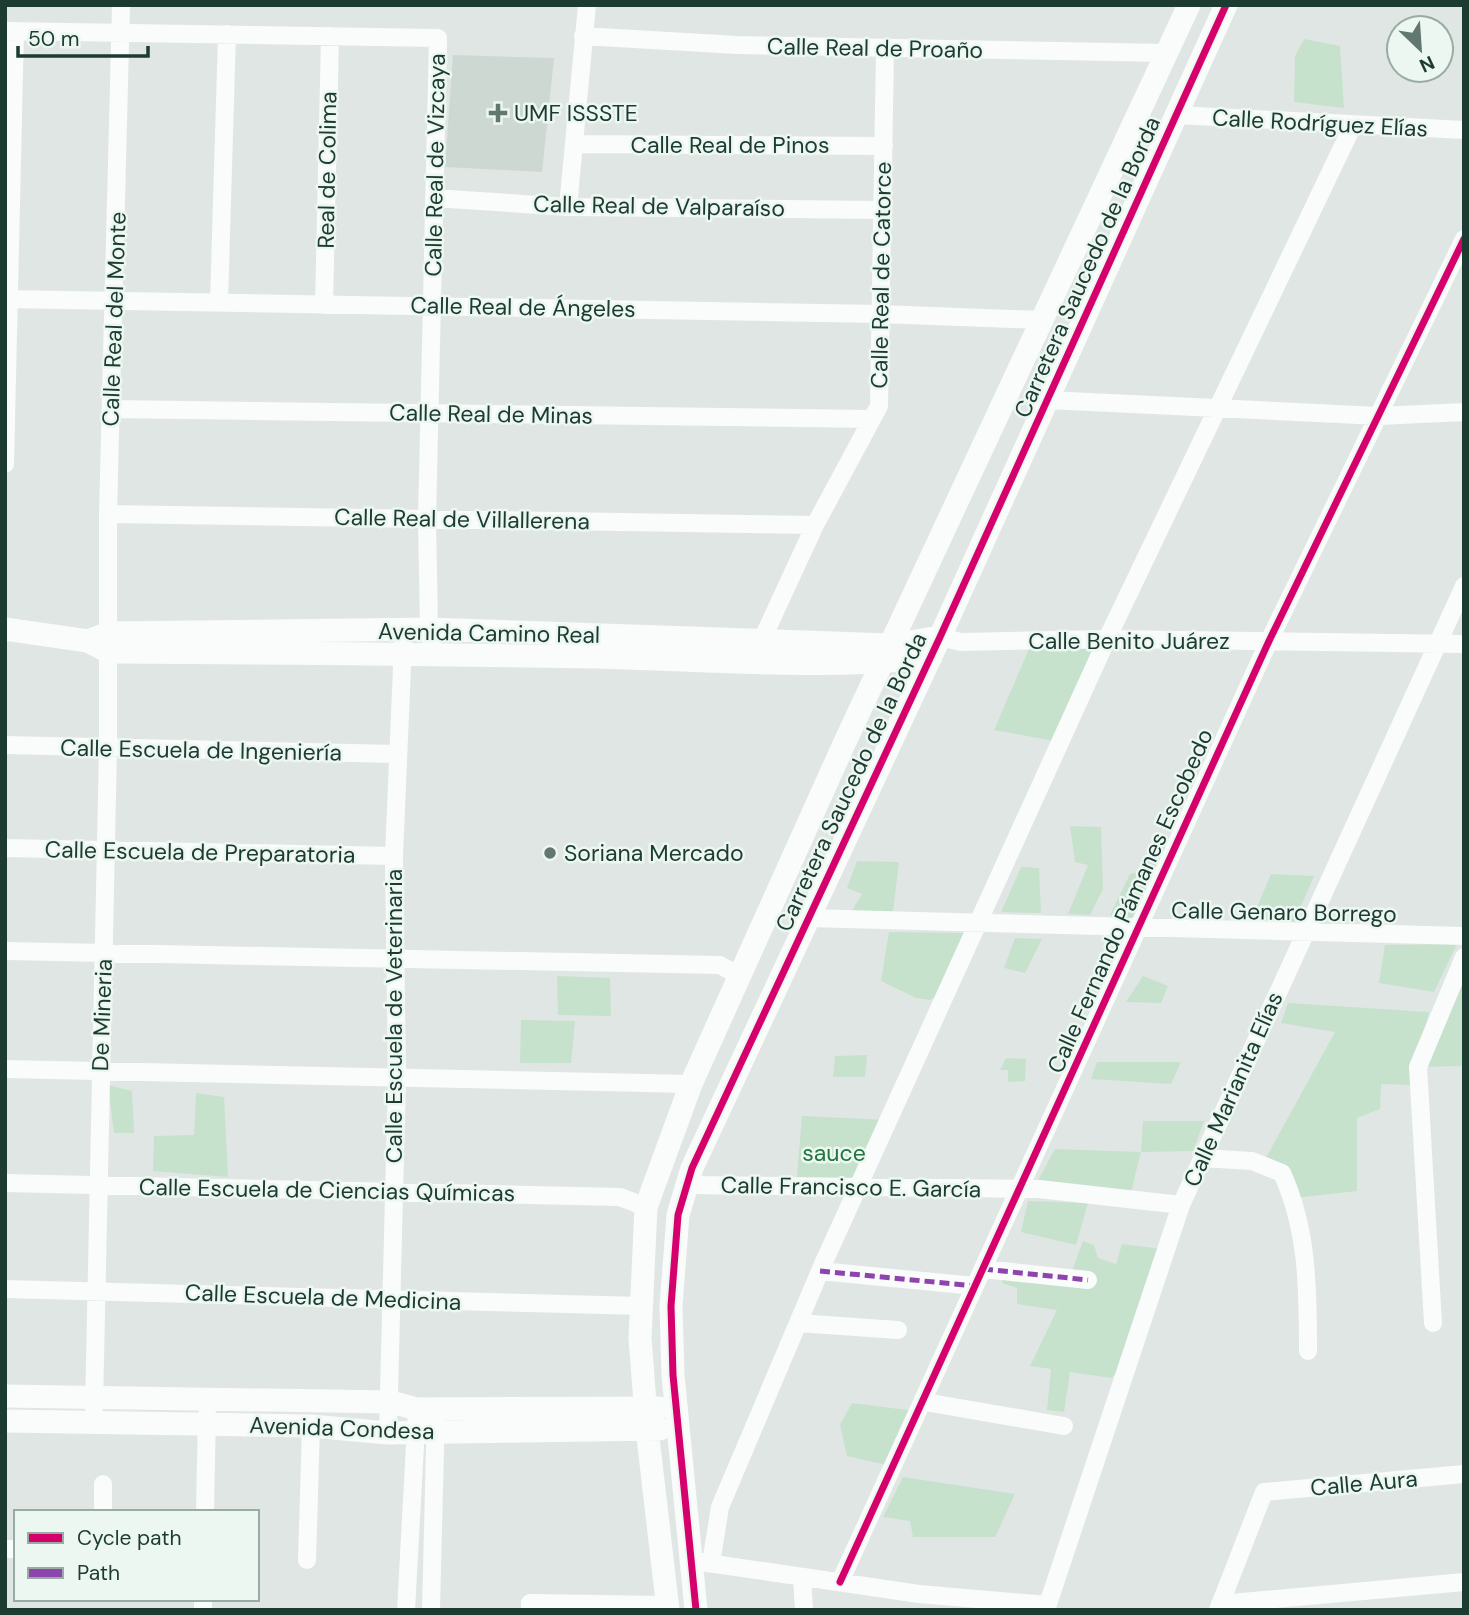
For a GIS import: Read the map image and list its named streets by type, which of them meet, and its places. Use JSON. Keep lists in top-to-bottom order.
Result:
{
  "streets": {
    "street": [
      "Calle Real de Proaño",
      "Calle Rodríguez Elías",
      "Calle Real de Pinos",
      "Calle Real de Vizcaya",
      "Real de Colima",
      "Calle Real de Valparaíso",
      "Carretera Saucedo de la Borda",
      "Calle Real de Catorce",
      "Calle Real de Ángeles",
      "Calle Real del Monte",
      "Calle Real de Minas",
      "Calle Real de Villallerena",
      "Avenida Camino Real",
      "Calle Benito Juárez",
      "Calle Escuela de Ingeniería",
      "Calle Escuela de Preparatoria",
      "Calle Fernando Pámanes Escobedo",
      "Calle Genaro Borrego",
      "De Mineria",
      "Calle Escuela de Veterinaria",
      "Calle Marianita Elías",
      "Calle Francisco E. García",
      "Calle Escuela de Ciencias Químicas",
      "Calle Escuela de Medicina",
      "Avenida Condesa",
      "Calle Aura"
    ]
  },
  "crossings": [
    ["Calle Real de Proaño", "Calle Real de Catorce"],
    ["Calle Rodríguez Elías", "Carretera Saucedo de la Borda"],
    ["Calle Real de Pinos", "Calle Real de Catorce"],
    ["Calle Real de Vizcaya", "Real de Colima"],
    ["Calle Real de Vizcaya", "Calle Real de Valparaíso"],
    ["Calle Real de Vizcaya", "Calle Real de Ángeles"],
    ["Calle Real de Vizcaya", "Calle Real de Minas"],
    ["Calle Real de Vizcaya", "Calle Real de Villallerena"],
    ["Calle Real de Vizcaya", "Avenida Camino Real"],
    ["Real de Colima", "Calle Real de Ángeles"],
    ["Calle Real de Valparaíso", "Calle Real de Catorce"],
    ["Carretera Saucedo de la Borda", "Calle Benito Juárez"],
    ["Carretera Saucedo de la Borda", "Calle Genaro Borrego"],
    ["Carretera Saucedo de la Borda", "Calle Francisco E. García"],
    ["Carretera Saucedo de la Borda", "Avenida Condesa"],
    ["Calle Real de Catorce", "Calle Real de Ángeles"],
    ["Calle Real de Catorce", "Calle Real de Minas"],
    ["Calle Real de Catorce", "Calle Real de Villallerena"],
    ["Calle Real de Catorce", "Avenida Camino Real"],
    ["Calle Real de Ángeles", "Calle Real del Monte"],
    ["Calle Real del Monte", "Calle Real de Minas"],
    ["Calle Real del Monte", "Calle Real de Villallerena"],
    ["Calle Real del Monte", "Avenida Camino Real"],
    ["Calle Real del Monte", "De Mineria"],
    ["Avenida Camino Real", "De Mineria"],
    ["Avenida Camino Real", "Calle Escuela de Veterinaria"],
    ["Calle Benito Juárez", "Calle Fernando Pámanes Escobedo"],
    ["Calle Benito Juárez", "Calle Marianita Elías"],
    ["Calle Escuela de Ingeniería", "De Mineria"],
    ["Calle Escuela de Ingeniería", "Calle Escuela de Veterinaria"],
    ["Calle Escuela de Preparatoria", "De Mineria"],
    ["Calle Escuela de Preparatoria", "Calle Escuela de Veterinaria"],
    ["Calle Fernando Pámanes Escobedo", "Calle Genaro Borrego"],
    ["Calle Fernando Pámanes Escobedo", "Calle Francisco E. García"],
    ["Calle Genaro Borrego", "Calle Marianita Elías"],
    ["De Mineria", "Calle Escuela de Ciencias Químicas"],
    ["De Mineria", "Calle Escuela de Medicina"],
    ["De Mineria", "Avenida Condesa"],
    ["Calle Escuela de Veterinaria", "Calle Escuela de Ciencias Químicas"],
    ["Calle Escuela de Veterinaria", "Calle Escuela de Medicina"],
    ["Calle Escuela de Veterinaria", "Avenida Condesa"],
    ["Calle Marianita Elías", "Calle Francisco E. García"]
  ],
  "parks": ["sauce"],
  "places": {
    "health": ["UMF ISSSTE"],
    "other": ["Soriana Mercado"]
  },
  "legend": ["Cycle path", "Path"],
  "scale_bar": "50 m",
  "north": "bottom right"
}
